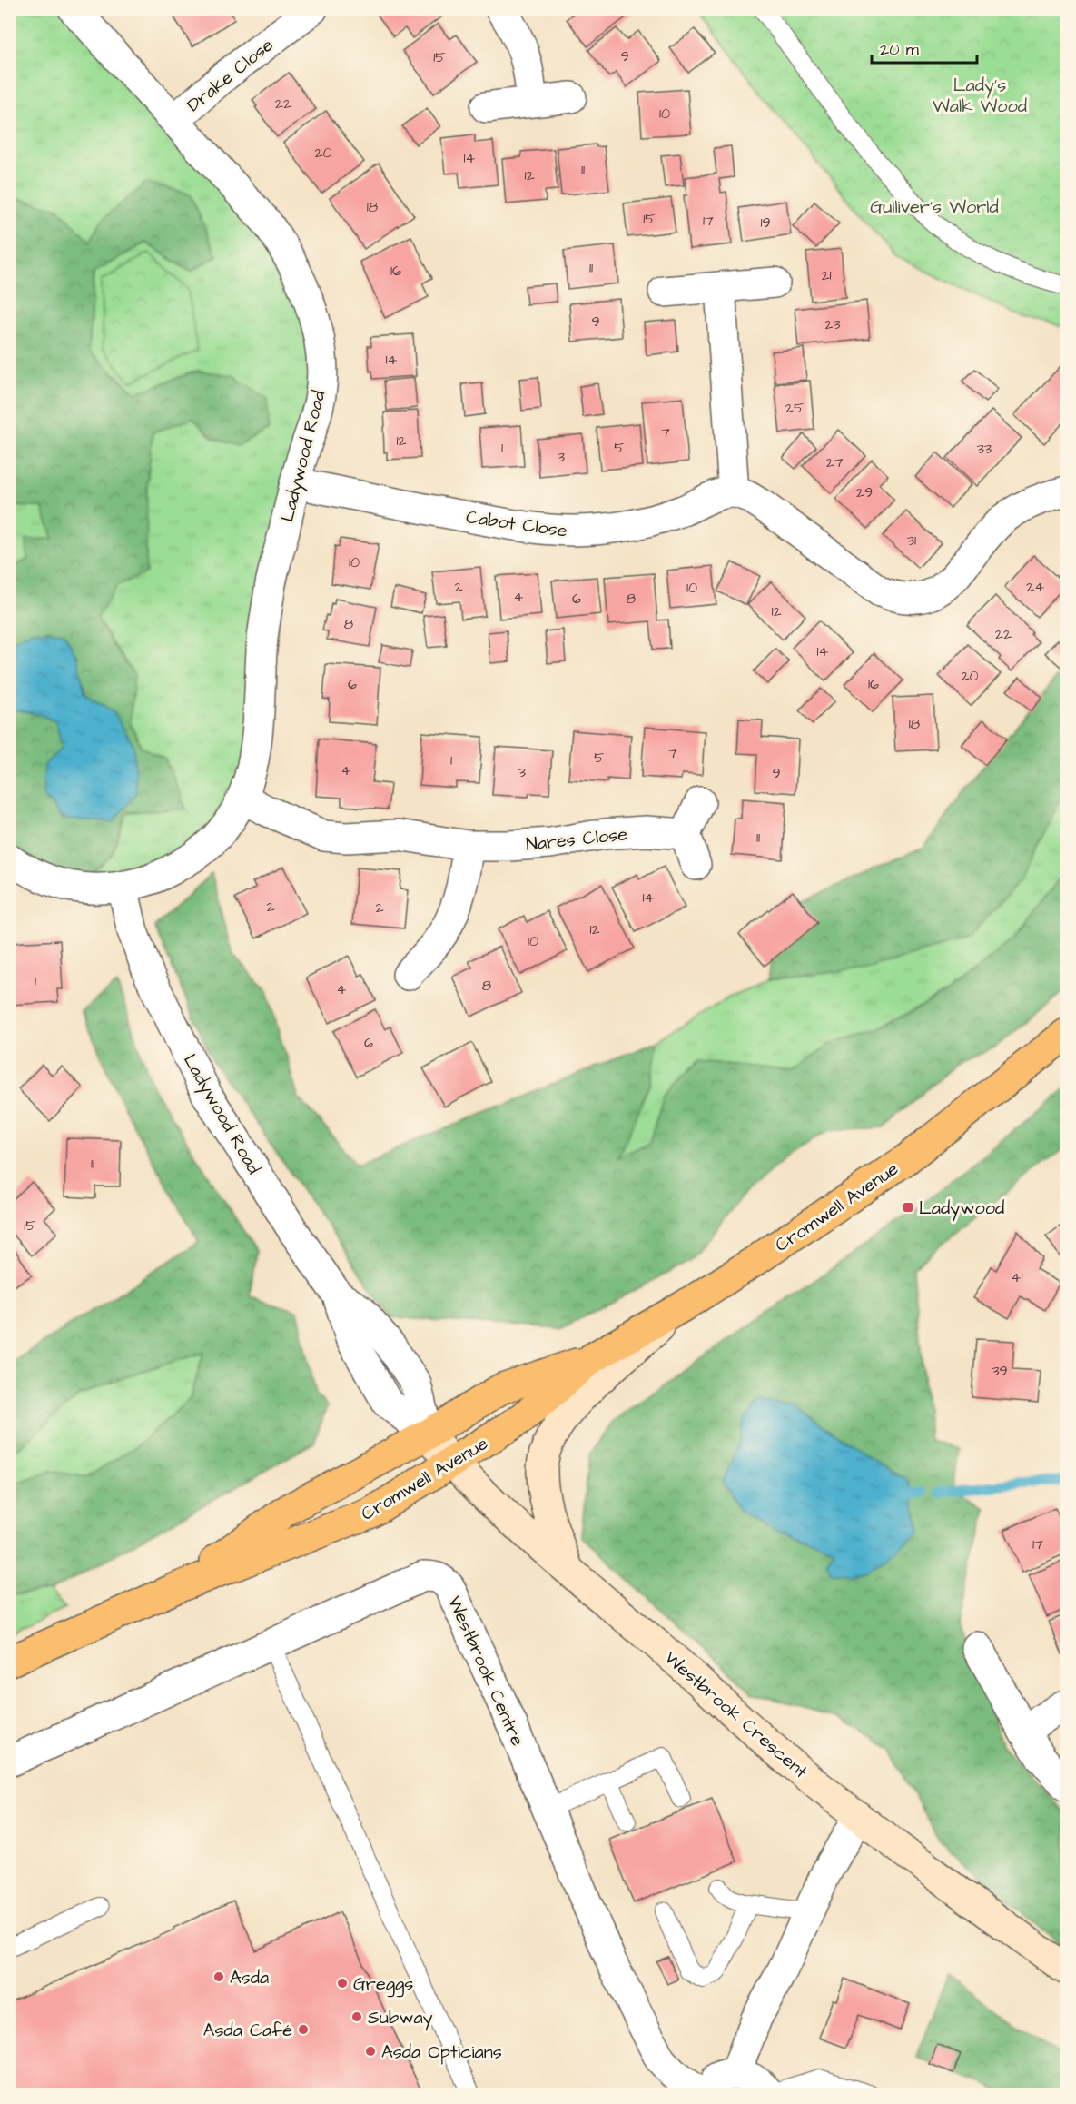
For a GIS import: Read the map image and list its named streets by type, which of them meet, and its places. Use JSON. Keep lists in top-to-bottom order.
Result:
{
  "streets": {
    "main road": ["Cromwell Avenue"],
    "street": [
      "Drake Close",
      "Ladywood Road",
      "Cabot Close",
      "Nares Close",
      "Westbrook Centre",
      "Westbrook Crescent"
    ]
  },
  "crossings": [
    ["Drake Close", "Ladywood Road"],
    ["Ladywood Road", "Cabot Close"],
    ["Ladywood Road", "Nares Close"],
    ["Ladywood Road", "Cromwell Avenue"],
    ["Ladywood Road", "Westbrook Crescent"],
    ["Cromwell Avenue", "Westbrook Crescent"]
  ],
  "parks": ["Lady's Walk Wood", "Gulliver's World"],
  "places": {
    "transit": ["Ladywood"],
    "other": [
      "Asda",
      "Greggs",
      "Subway",
      "Asda Café",
      "Asda Opticians"
    ]
  },
  "house_numbers": [
    "9",
    "15",
    "22",
    "10",
    "20",
    "14",
    "11",
    "12",
    "18",
    "15",
    "17",
    "19",
    "11",
    "16",
    "21",
    "9",
    "23",
    "14",
    "25",
    "7",
    "12",
    "1",
    "5",
    "33",
    "3",
    "27",
    "29",
    "31",
    "10",
    "2",
    "24",
    "10",
    "4",
    "6",
    "8",
    "12",
    "8",
    "22",
    "14",
    "20",
    "6",
    "16",
    "18",
    "7",
    "5",
    "1",
    "4",
    "3",
    "9",
    "11",
    "14",
    "2",
    "2",
    "12",
    "10",
    "1",
    "8",
    "4",
    "6",
    "11",
    "15",
    "41",
    "39",
    "17"
  ],
  "scale_bar": "20 m"
}
